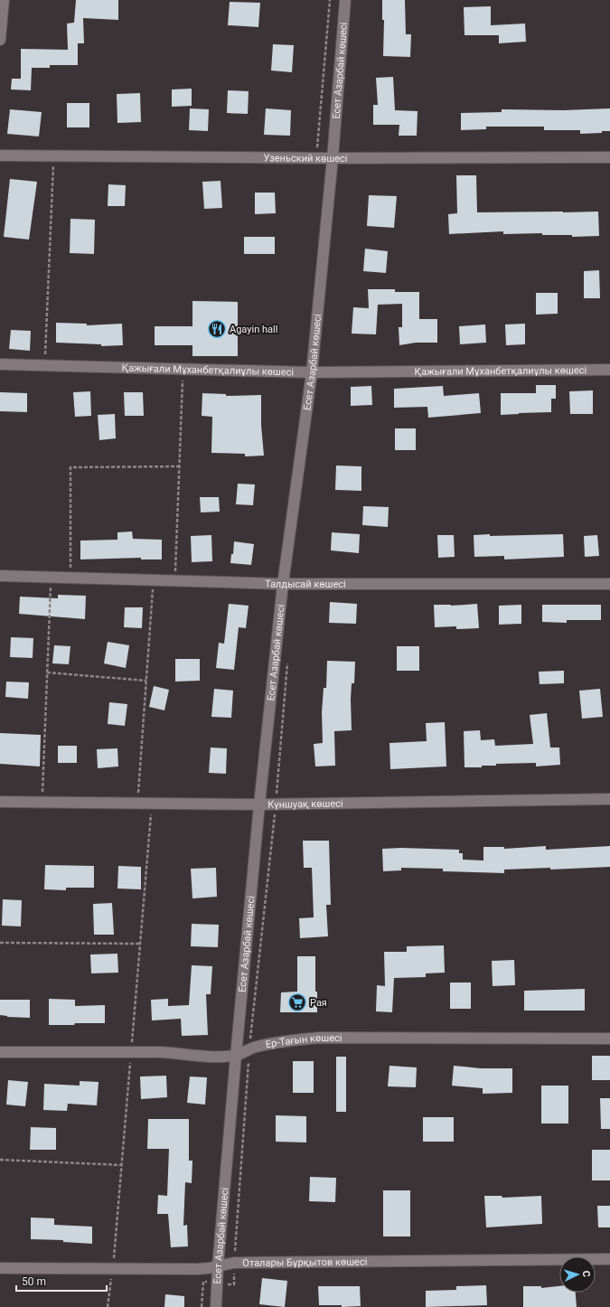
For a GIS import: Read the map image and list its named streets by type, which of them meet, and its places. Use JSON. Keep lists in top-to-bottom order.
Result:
{
  "streets": {
    "street": [
      "Есет Азарбай көшесі",
      "Узеньский көшесі",
      "Қажығали Мұханбетқалиұлы көшесі",
      "Талдысай көшесі",
      "Күншуақ көшесі",
      "Ер-Тағын көшесі",
      "Оталары Бұрқытов көшесі"
    ]
  },
  "crossings": [
    ["Есет Азарбай көшесі", "Узеньский көшесі"],
    ["Есет Азарбай көшесі", "Қажығали Мұханбетқалиұлы көшесі"],
    ["Есет Азарбай көшесі", "Талдысай көшесі"],
    ["Есет Азарбай көшесі", "Күншуақ көшесі"],
    ["Есет Азарбай көшесі", "Ер-Тағын көшесі"],
    ["Есет Азарбай көшесі", "Оталары Бұрқытов көшесі"]
  ],
  "places": {
    "restaurant": ["Agayin hall"],
    "supermarket": ["Рая"]
  },
  "scale_bar": "50 m",
  "north": "right"
}
